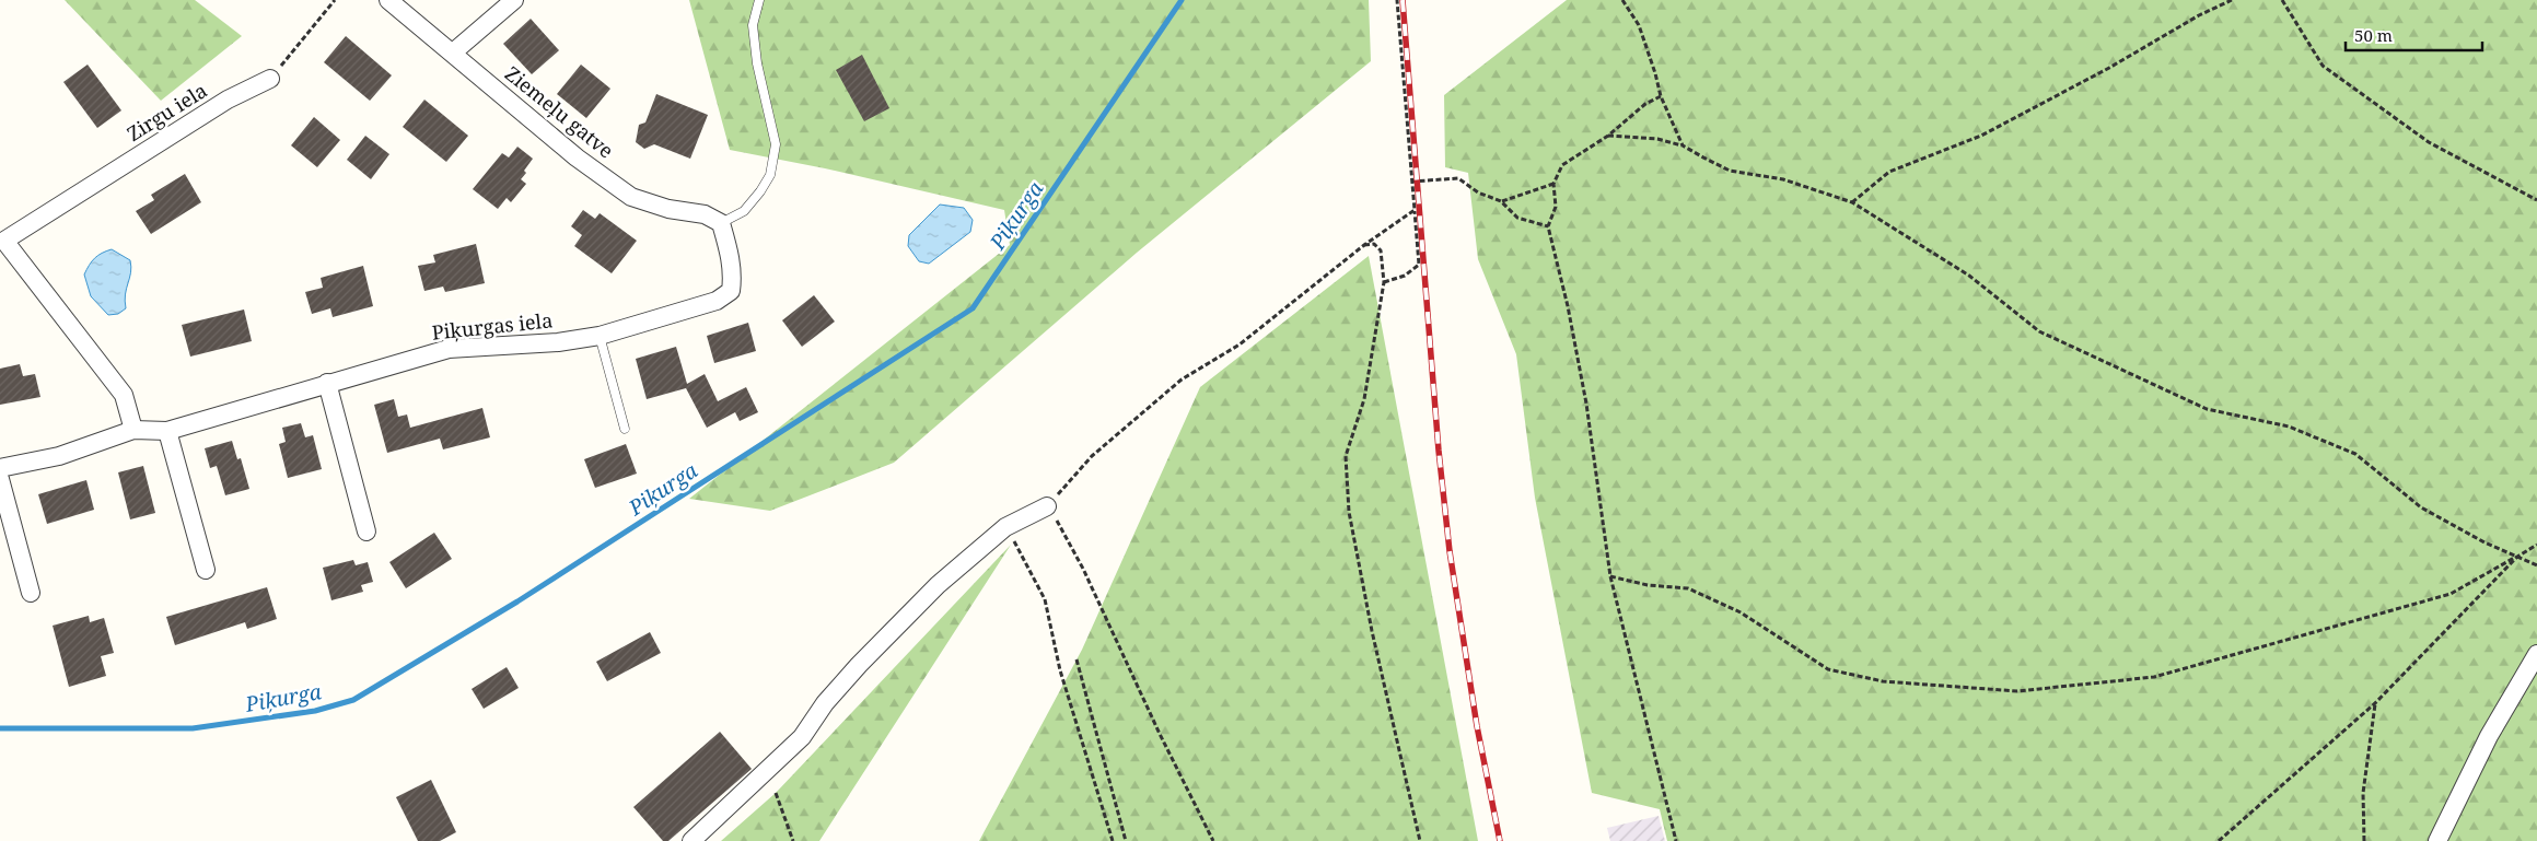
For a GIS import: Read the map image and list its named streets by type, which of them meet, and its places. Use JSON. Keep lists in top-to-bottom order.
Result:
{
  "streets": {
    "street": ["Zirgu iela", "Ziemeļu gatve", "Piķurgas iela"]
  },
  "crossings": [
    ["Zirgu iela", "Piķurgas iela"],
    ["Ziemeļu gatve", "Piķurgas iela"]
  ],
  "water": ["Piķurga"],
  "scale_bar": "50 m"
}
